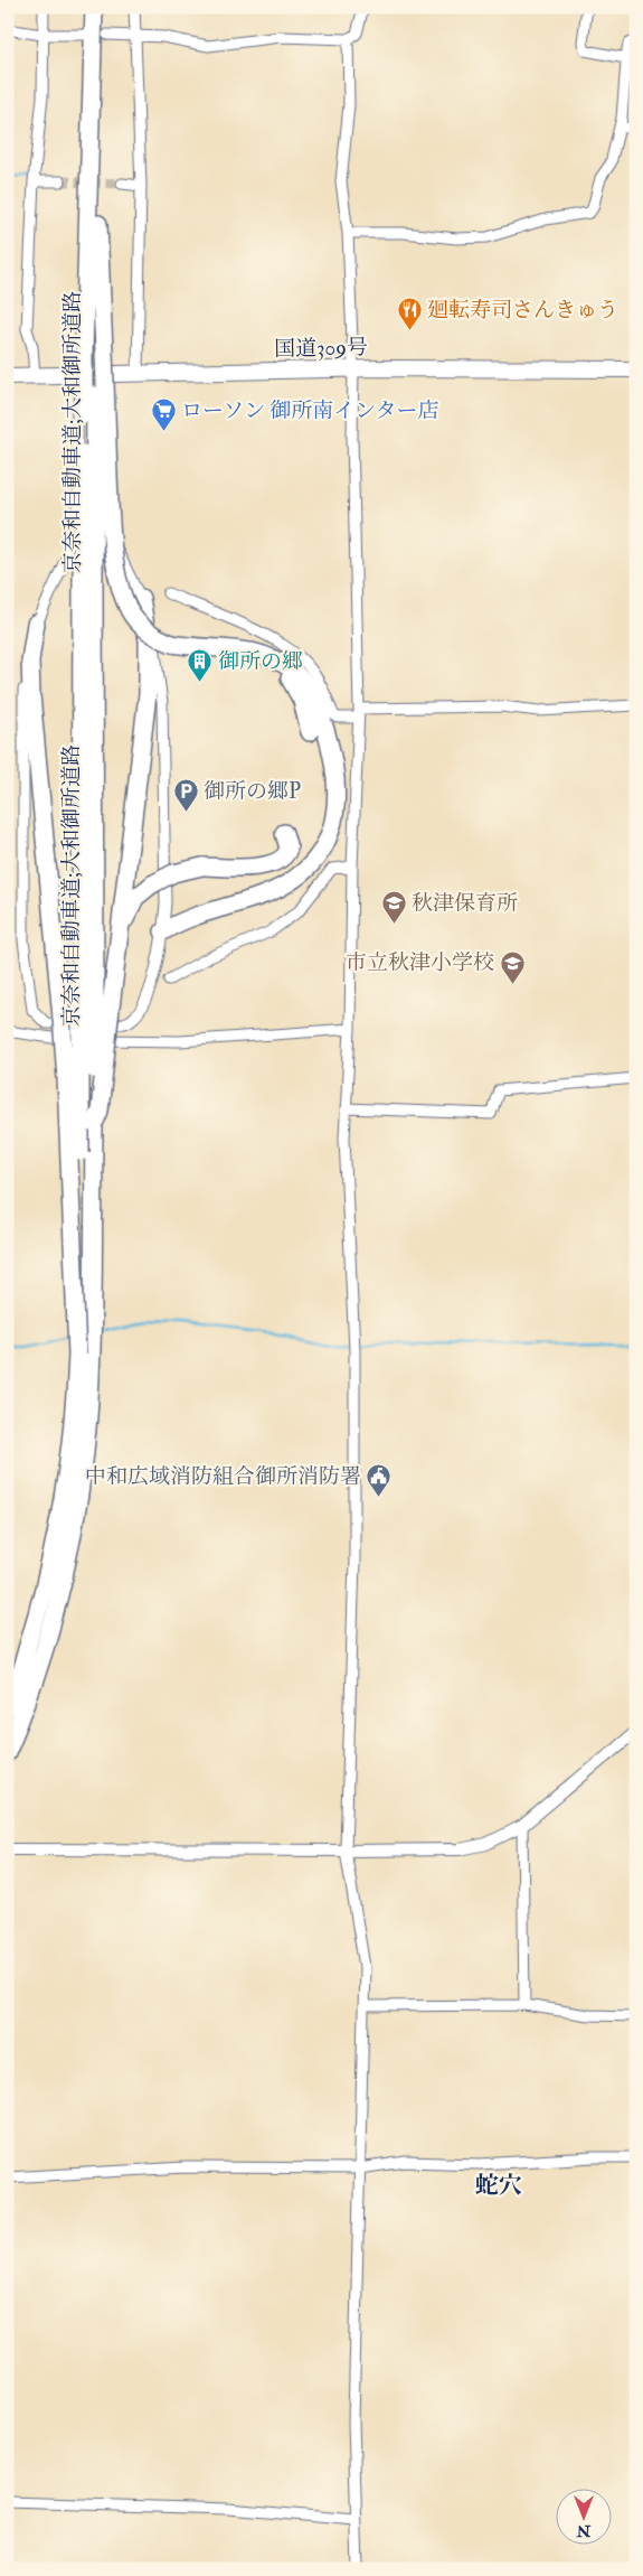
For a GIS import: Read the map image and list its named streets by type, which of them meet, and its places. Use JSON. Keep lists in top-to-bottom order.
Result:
{
  "streets": {
    "highway": ["国道309号", "京奈和自動車道;大和御所道路"]
  },
  "districts": ["蛇穴"],
  "places": {
    "restaurant": ["廻転寿司さんきゅう"],
    "supermarket": ["ローソン 御所南インター店"],
    "building": ["御所の郷"],
    "parking": ["御所の郷P"],
    "school or university": ["秋津保育所", "市立秋津小学校"],
    "public building": ["中和広域消防組合御所消防署"]
  },
  "north": "bottom"
}
